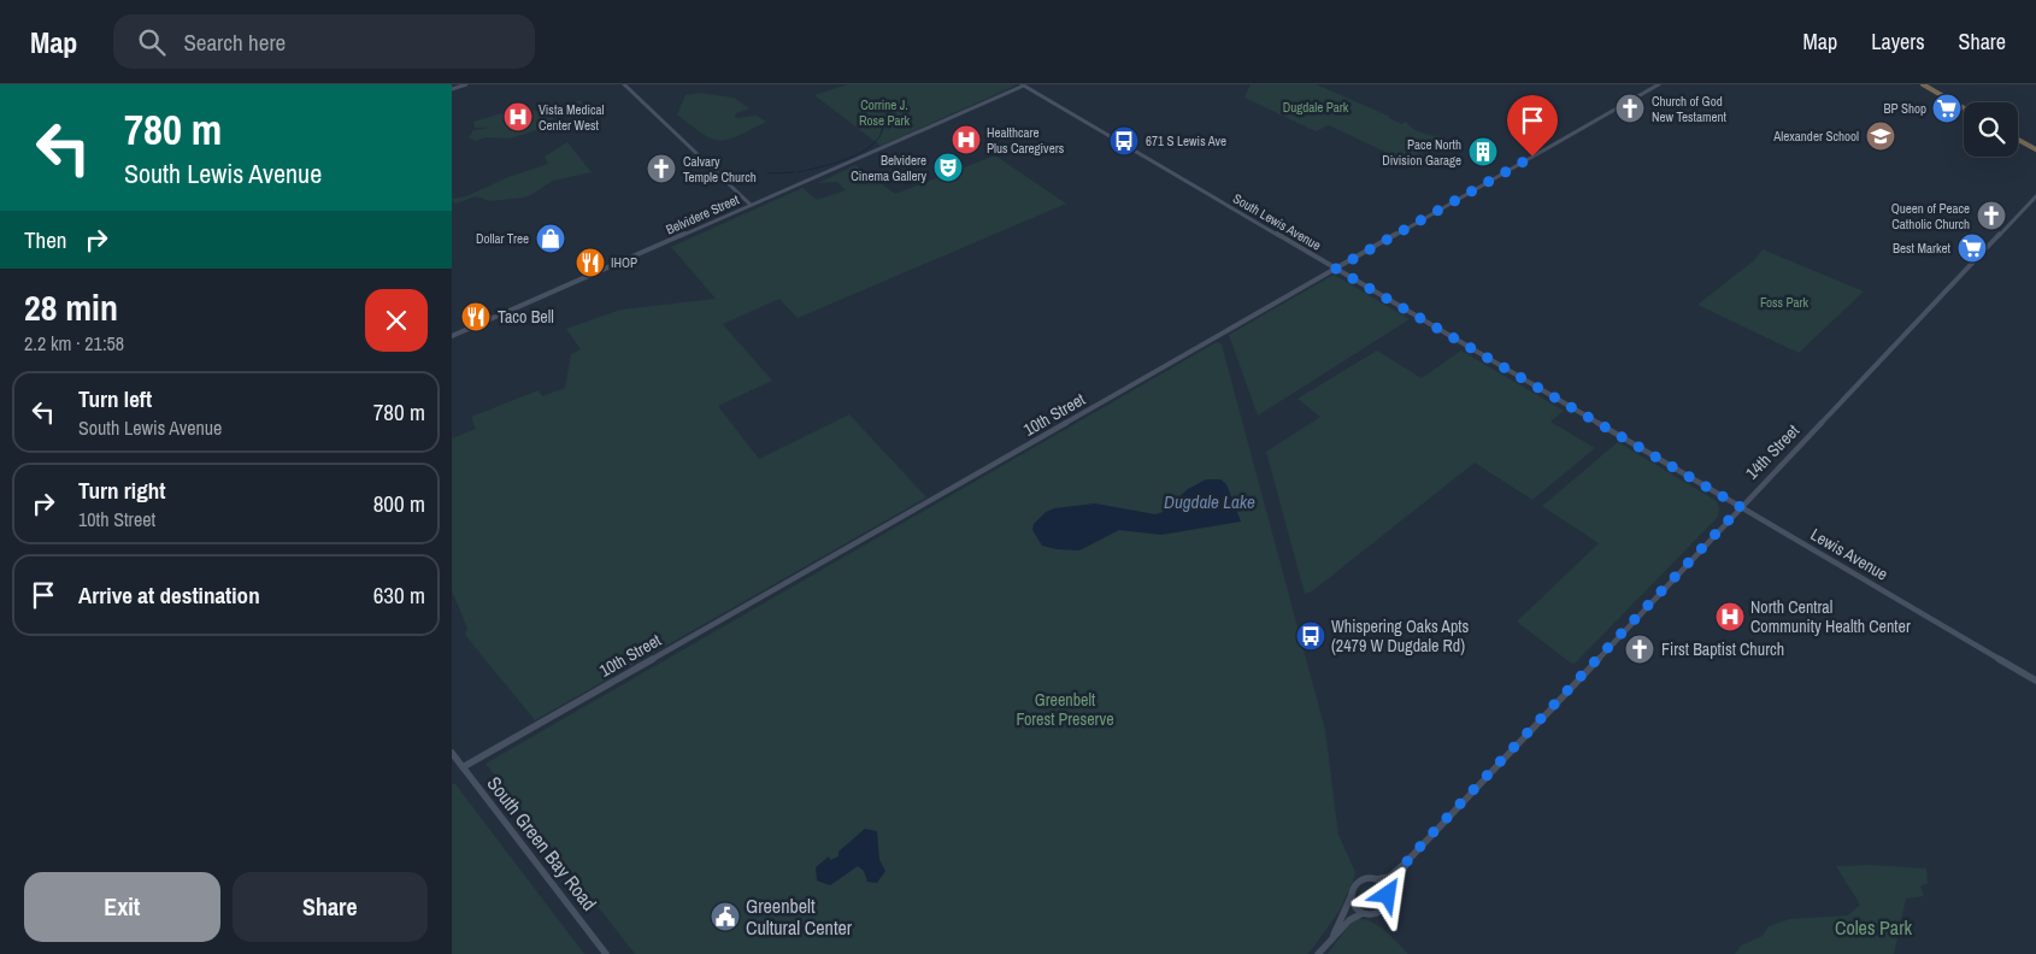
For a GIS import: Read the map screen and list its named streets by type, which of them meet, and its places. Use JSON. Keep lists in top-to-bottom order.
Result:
{
  "streets": {
    "street": [
      "Belvidere Street",
      "South Lewis Avenue",
      "10th Street",
      "14th Street",
      "Lewis Avenue",
      "South Green Bay Road"
    ]
  },
  "crossings": [
    ["Belvidere Street", "South Lewis Avenue"],
    ["South Lewis Avenue", "10th Street"],
    ["South Lewis Avenue", "14th Street"],
    ["South Lewis Avenue", "Lewis Avenue"],
    ["10th Street", "South Green Bay Road"],
    ["14th Street", "Lewis Avenue"]
  ],
  "water": ["Dugdale Lake"],
  "parks": [
    "Corrine J. Rose Park",
    "Dugdale Park",
    "Foss Park",
    "Greenbelt Forest Preserve",
    "Coles Park"
  ],
  "places": {
    "church": [
      "Church of God New Testament",
      "Calvary Temple Church",
      "Queen of Peace Catholic Church",
      "First Baptist Church"
    ],
    "supermarket": ["BP Shop", "Best Market"],
    "hospital": ["Vista Medical Center West", "Healthcare Plus Caregivers", "North Central Community Health Center"],
    "school or university": ["Alexander School"],
    "bus stop": ["671 S Lewis Ave", "Whispering Oaks Apts (2479 W Dugdale Rd)"],
    "building": ["Pace North Division Garage"],
    "theatre": ["Belvidere Cinema Gallery"],
    "shop": ["Dollar Tree"],
    "restaurant": ["IHOP", "Taco Bell"],
    "public building": ["Greenbelt Cultural Center"]
  },
  "page": {
    "header": "Map",
    "search": "Search here",
    "nav": ["Map", "Layers", "Share"],
    "turn": ["780 m", "South Lewis Avenue"],
    "then": "Then",
    "heading": ["28 min", "2.2 km · 21:58"],
    "list": [
      {
        "name": "Turn left",
        "note": "South Lewis Avenue",
        "value": "780 m"
      },
      {
        "name": "Turn right",
        "note": "10th Street",
        "value": "800 m"
      },
      {
        "name": "Arrive at destination",
        "value": "630 m"
      }
    ],
    "buttons": ["Exit", "Share"]
  }
}
